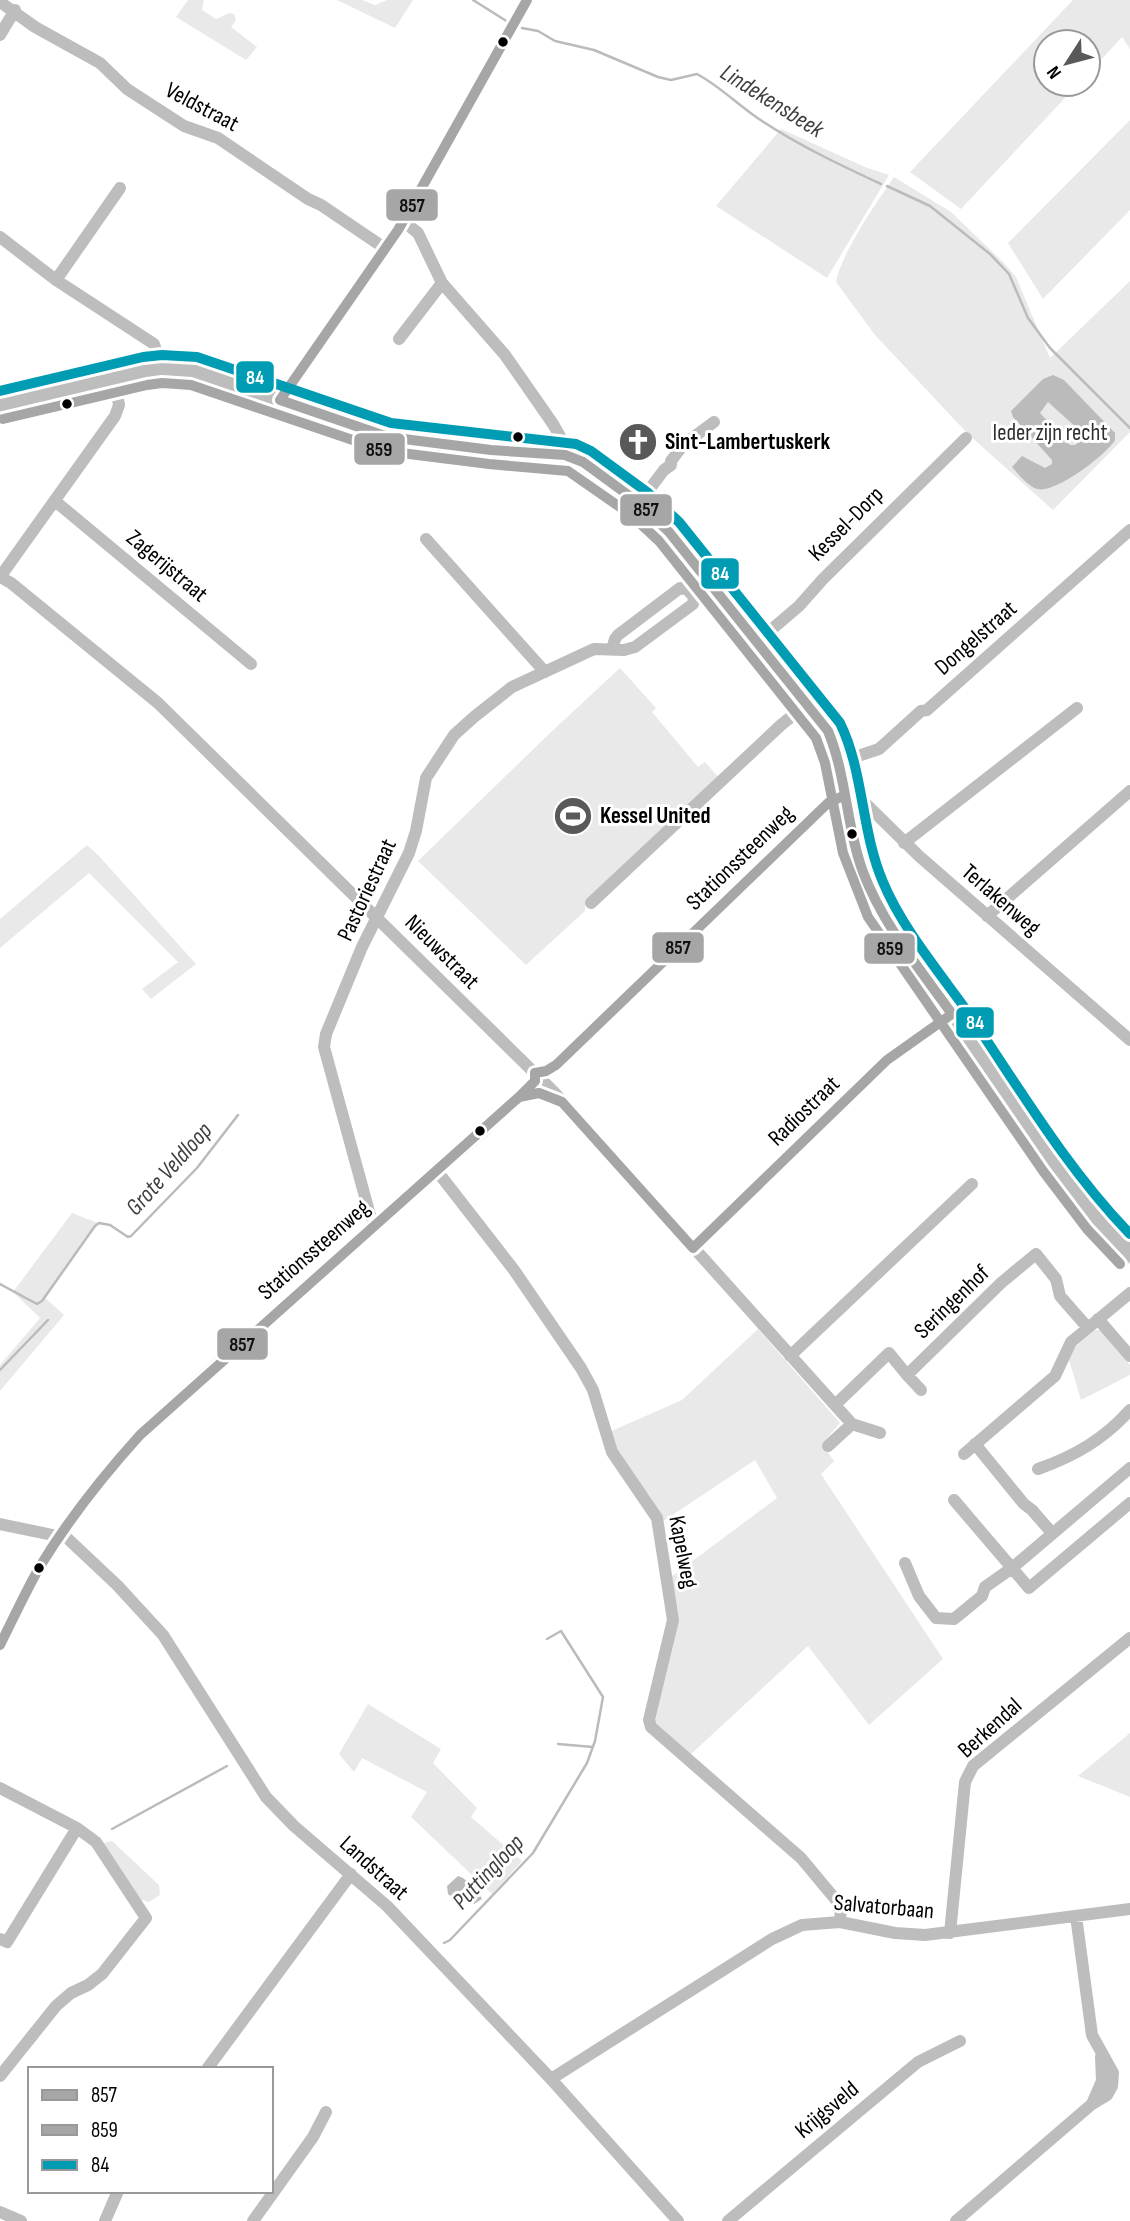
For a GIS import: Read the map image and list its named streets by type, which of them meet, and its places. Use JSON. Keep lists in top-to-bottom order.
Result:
{
  "streets": {
    "street": [
      "Veldstraat",
      "Kessel-Dorp",
      "Zagerijstraat",
      "Dongelstraat",
      "Stationssteenweg",
      "Pastoriestraat",
      "Terlakenweg",
      "Nieuwstraat",
      "Radiostraat",
      "Seringenhof",
      "Kapelweg",
      "Berkendal",
      "Landstraat",
      "Salvatorbaan",
      "Krijgsveld"
    ]
  },
  "crossings": [
    ["Stationssteenweg", "Pastoriestraat"],
    ["Stationssteenweg", "Terlakenweg"],
    ["Stationssteenweg", "Nieuwstraat"],
    ["Stationssteenweg", "Kapelweg"],
    ["Stationssteenweg", "Landstraat"],
    ["Pastoriestraat", "Nieuwstraat"],
    ["Nieuwstraat", "Radiostraat"],
    ["Nieuwstraat", "Seringenhof"],
    ["Kapelweg", "Salvatorbaan"],
    ["Berkendal", "Salvatorbaan"],
    ["Landstraat", "Salvatorbaan"]
  ],
  "water": ["Lindekensbeek", "Grote Veldloop", "Puttingloop"],
  "parks": ["Ieder zijn recht"],
  "places": {
    "church": ["Sint-Lambertuskerk"],
    "sports": ["Kessel United"]
  },
  "lines": ["transit line 857", "transit line 84", "transit line 859"],
  "legend": ["857", "859", "84"],
  "north": "bottom left"
}
